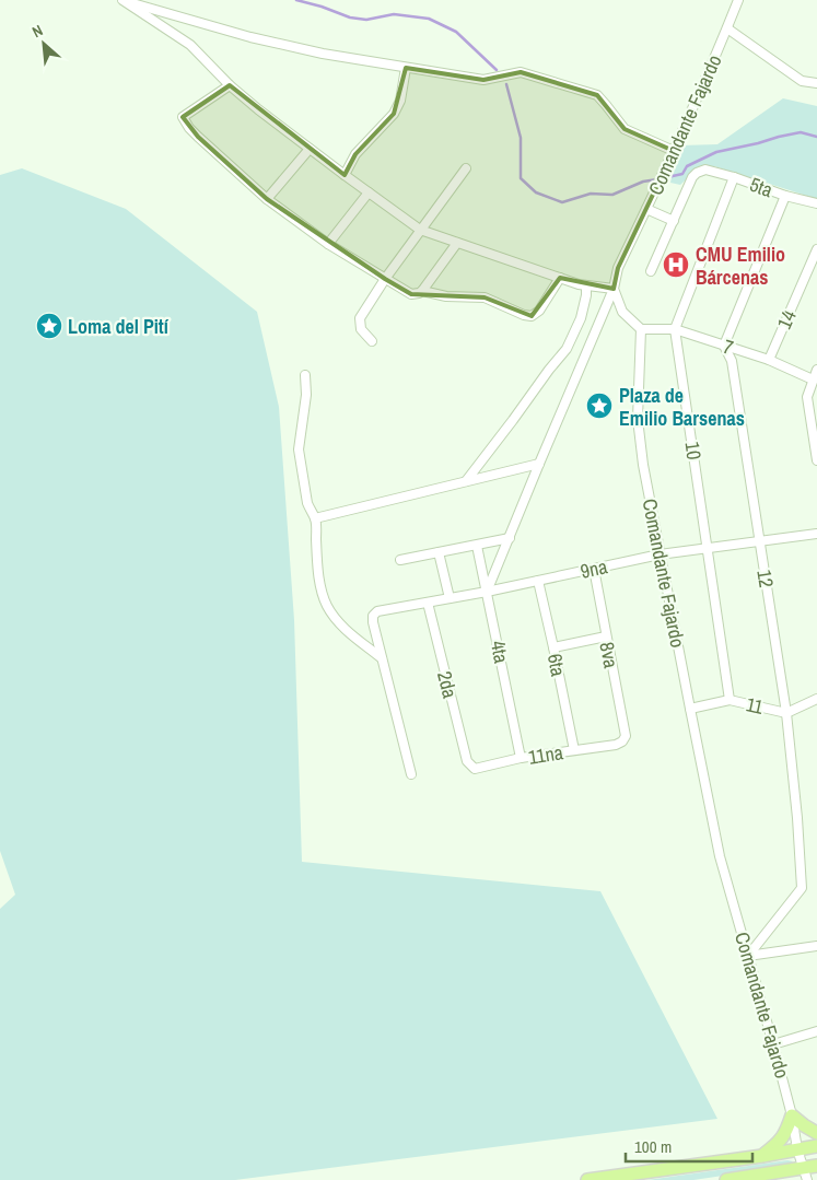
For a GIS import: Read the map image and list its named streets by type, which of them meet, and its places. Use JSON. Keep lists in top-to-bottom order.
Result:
{
  "streets": {
    "street": [
      "Comandante Fajardo",
      "5ta",
      "14",
      "7",
      "10",
      "9na",
      "12",
      "4ta",
      "8va",
      "6ta",
      "2da",
      "11",
      "11na"
    ]
  },
  "crossings": [
    ["Comandante Fajardo", "7"],
    ["Comandante Fajardo", "9na"],
    ["Comandante Fajardo", "12"],
    ["Comandante Fajardo", "4ta"],
    ["Comandante Fajardo", "11"],
    ["5ta", "10"],
    ["14", "7"],
    ["7", "10"],
    ["7", "12"],
    ["10", "9na"],
    ["10", "11"],
    ["9na", "12"],
    ["9na", "4ta"],
    ["9na", "8va"],
    ["9na", "6ta"],
    ["9na", "2da"],
    ["12", "11"],
    ["4ta", "11na"],
    ["8va", "11na"],
    ["6ta", "11na"],
    ["2da", "11na"]
  ],
  "places": {
    "hospital": ["CMU Emilio Bárcenas"],
    "place": ["Loma del Pití", "Plaza de Emilio Barsenas"]
  },
  "scale_bar": "100 m",
  "north": "top left"
}
